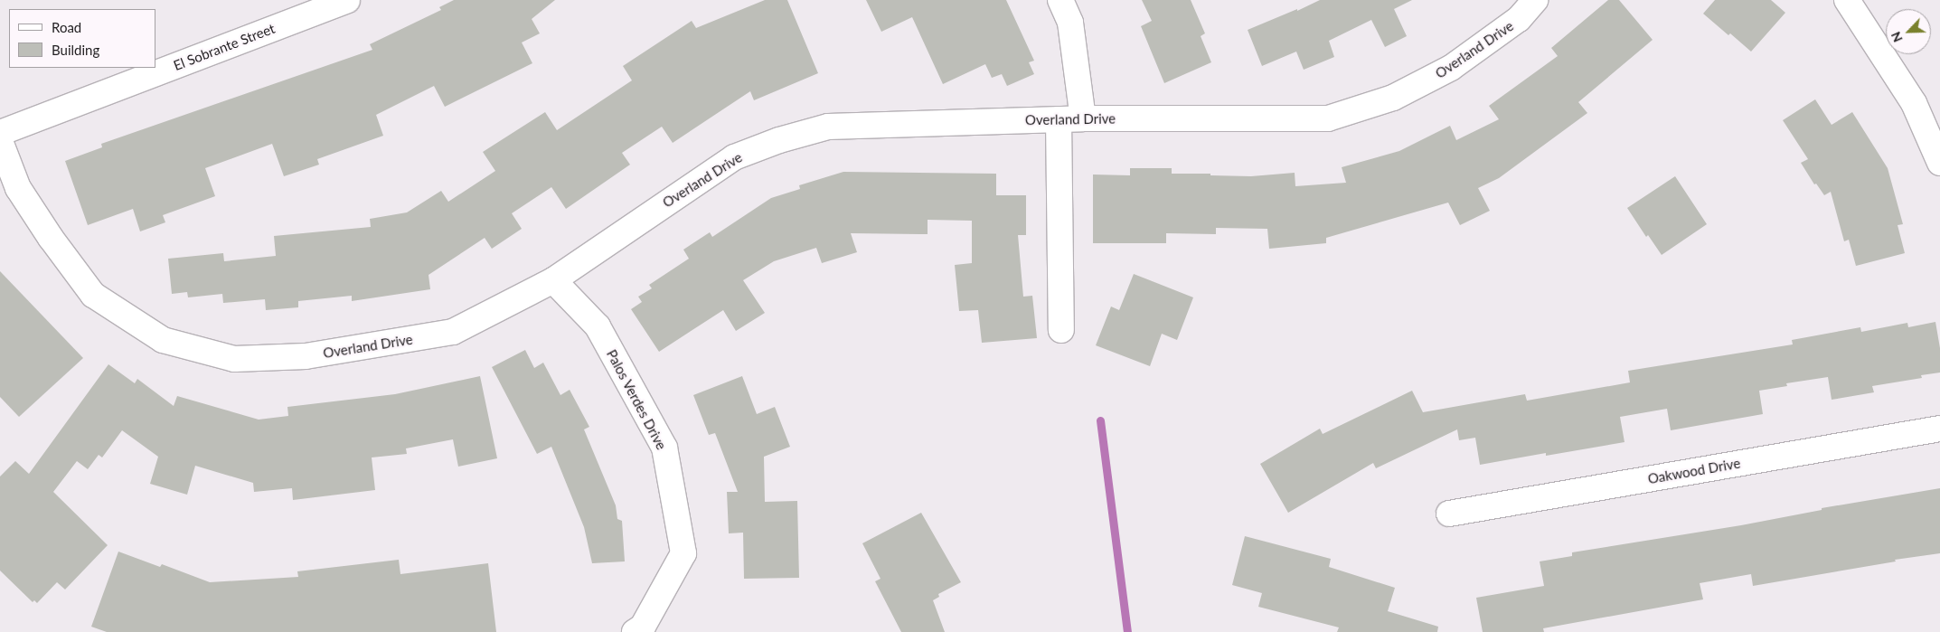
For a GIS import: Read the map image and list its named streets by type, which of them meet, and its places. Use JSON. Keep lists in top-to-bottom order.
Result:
{
  "streets": {
    "street": [
      "El Sobrante Street",
      "Overland Drive",
      "Palos Verdes Drive",
      "Oakwood Drive"
    ]
  },
  "crossings": [
    ["Overland Drive", "Palos Verdes Drive"]
  ],
  "legend": ["Road", "Building"],
  "north": "bottom left"
}
